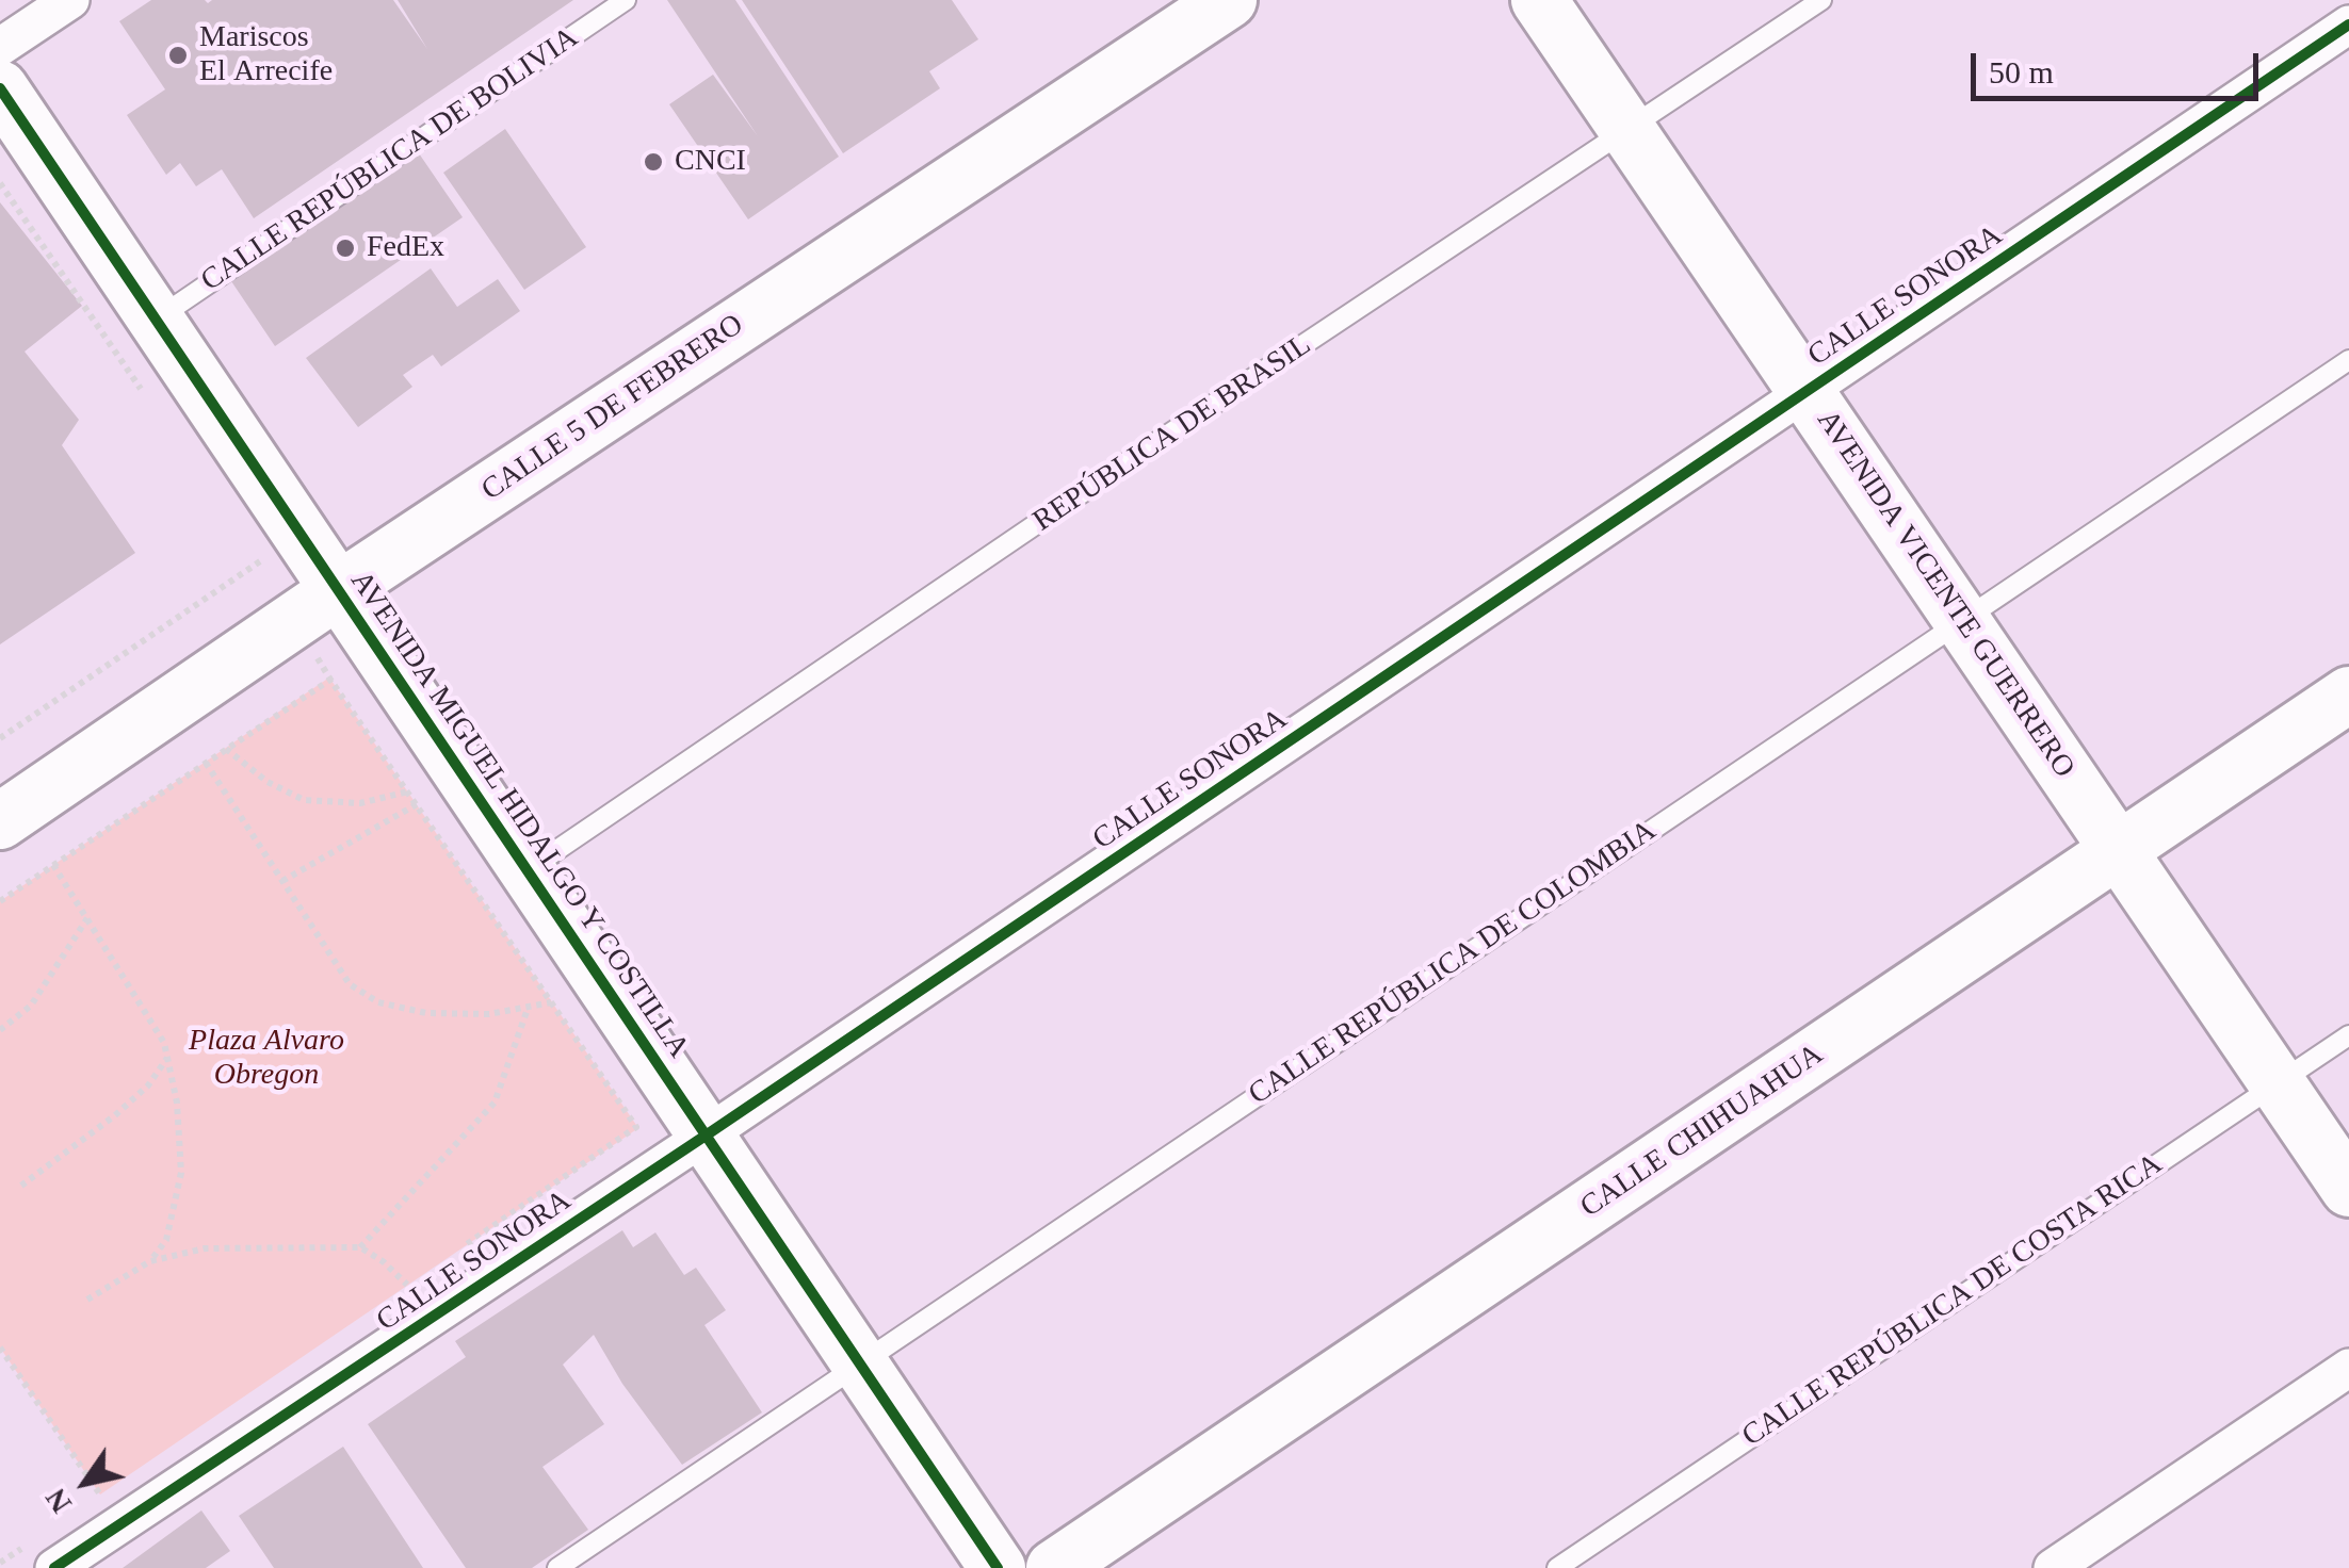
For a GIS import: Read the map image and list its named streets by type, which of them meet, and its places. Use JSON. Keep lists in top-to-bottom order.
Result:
{
  "streets": {
    "street": [
      "CALLE SONORA",
      "CALLE 5 DE FEBRERO",
      "AVENIDA VICENTE GUERRERO",
      "AVENIDA MIGUEL HIDALGO Y COSTILLA",
      "CALLE CHIHUAHUA"
    ],
    "lane": [
      "CALLE REPÚBLICA DE BOLIVIA",
      "REPÚBLICA DE BRASIL",
      "CALLE REPÚBLICA DE COLOMBIA",
      "CALLE REPÚBLICA DE COSTA RICA"
    ]
  },
  "crossings": [
    ["CALLE REPÚBLICA DE BOLIVIA", "AVENIDA MIGUEL HIDALGO Y COSTILLA"],
    ["CALLE SONORA", "AVENIDA VICENTE GUERRERO"],
    ["CALLE SONORA", "AVENIDA MIGUEL HIDALGO Y COSTILLA"],
    ["CALLE 5 DE FEBRERO", "AVENIDA MIGUEL HIDALGO Y COSTILLA"],
    ["REPÚBLICA DE BRASIL", "AVENIDA VICENTE GUERRERO"],
    ["REPÚBLICA DE BRASIL", "AVENIDA MIGUEL HIDALGO Y COSTILLA"],
    ["AVENIDA VICENTE GUERRERO", "CALLE REPÚBLICA DE COLOMBIA"],
    ["AVENIDA VICENTE GUERRERO", "CALLE CHIHUAHUA"],
    ["AVENIDA VICENTE GUERRERO", "CALLE REPÚBLICA DE COSTA RICA"],
    ["AVENIDA MIGUEL HIDALGO Y COSTILLA", "CALLE REPÚBLICA DE COLOMBIA"]
  ],
  "parks": ["Plaza Alvaro Obregon"],
  "places": ["Mariscos El Arrecife", "CNCI", "FedEx"],
  "scale_bar": "50 m",
  "north": "bottom left"
}
